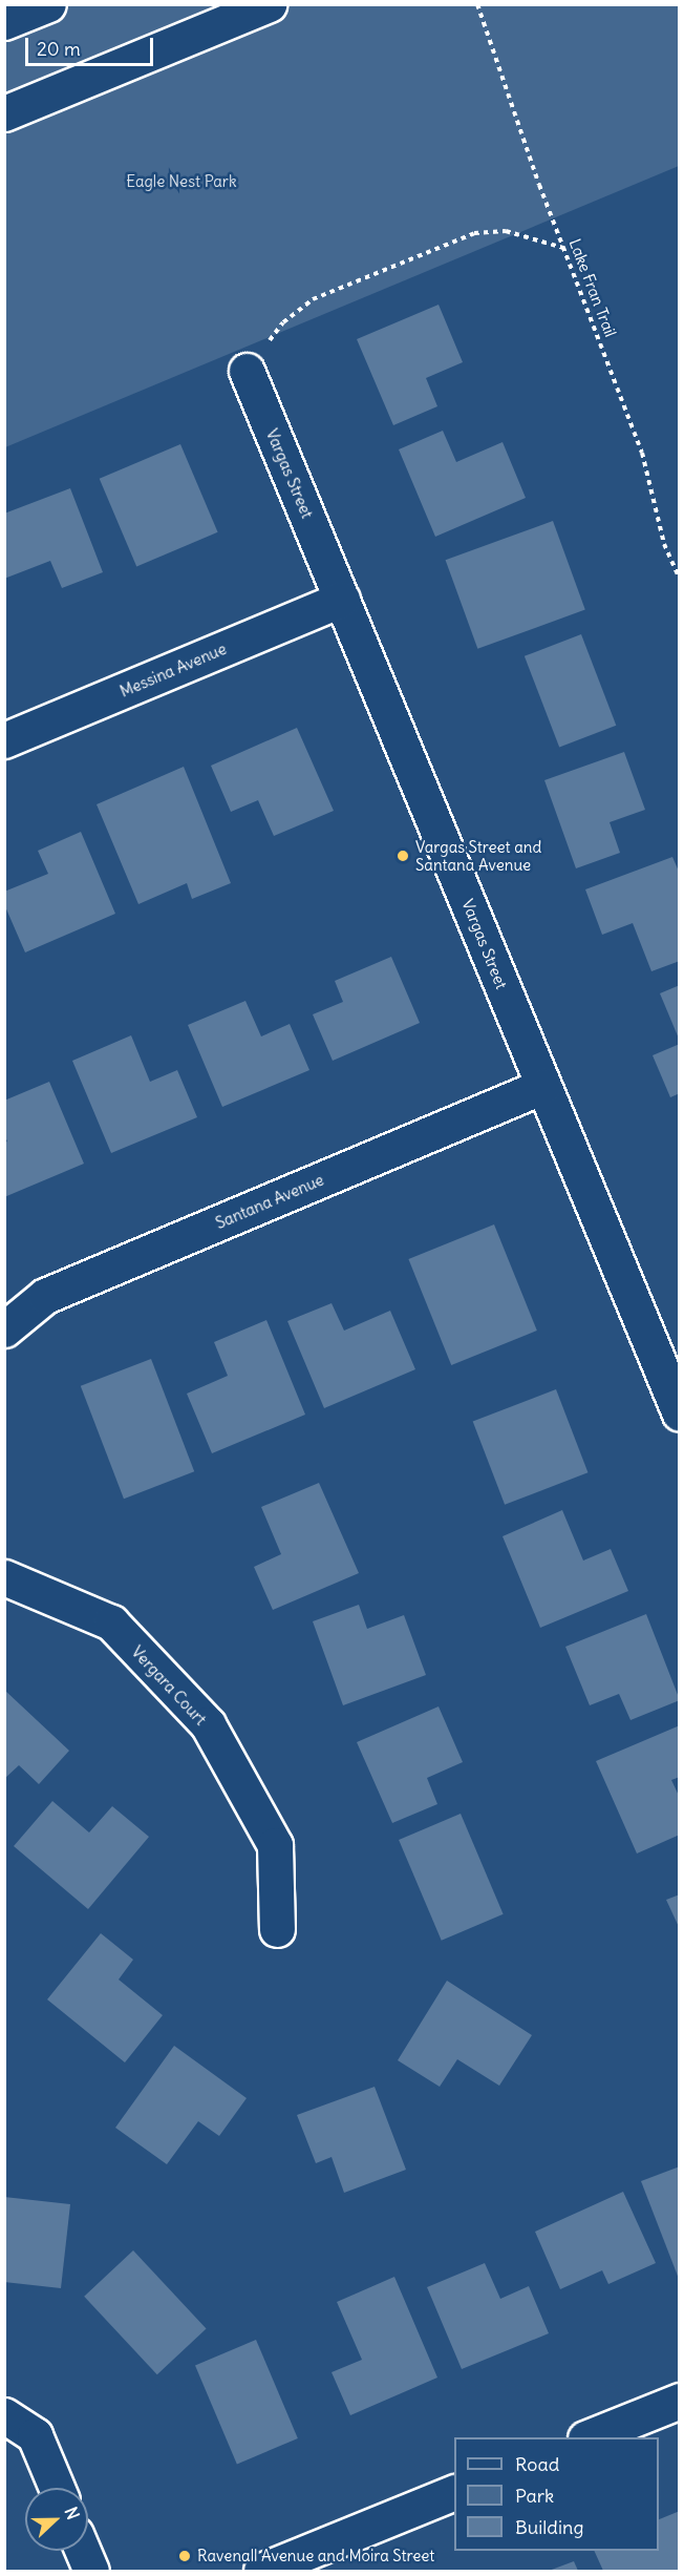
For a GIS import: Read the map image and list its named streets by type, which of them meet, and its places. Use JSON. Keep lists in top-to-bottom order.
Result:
{
  "streets": {
    "street": [
      "Vargas Street",
      "Messina Avenue",
      "Santana Avenue",
      "Vergara Court"
    ],
    "path": ["Lake Fran Trail"]
  },
  "crossings": [
    ["Vargas Street", "Messina Avenue"],
    ["Vargas Street", "Santana Avenue"]
  ],
  "parks": ["Eagle Nest Park"],
  "places": ["Vargas Street and Santana Avenue", "Ravenall Avenue and Moira Street"],
  "legend": ["Road", "Park", "Building"],
  "scale_bar": "20 m",
  "north": "right"
}
